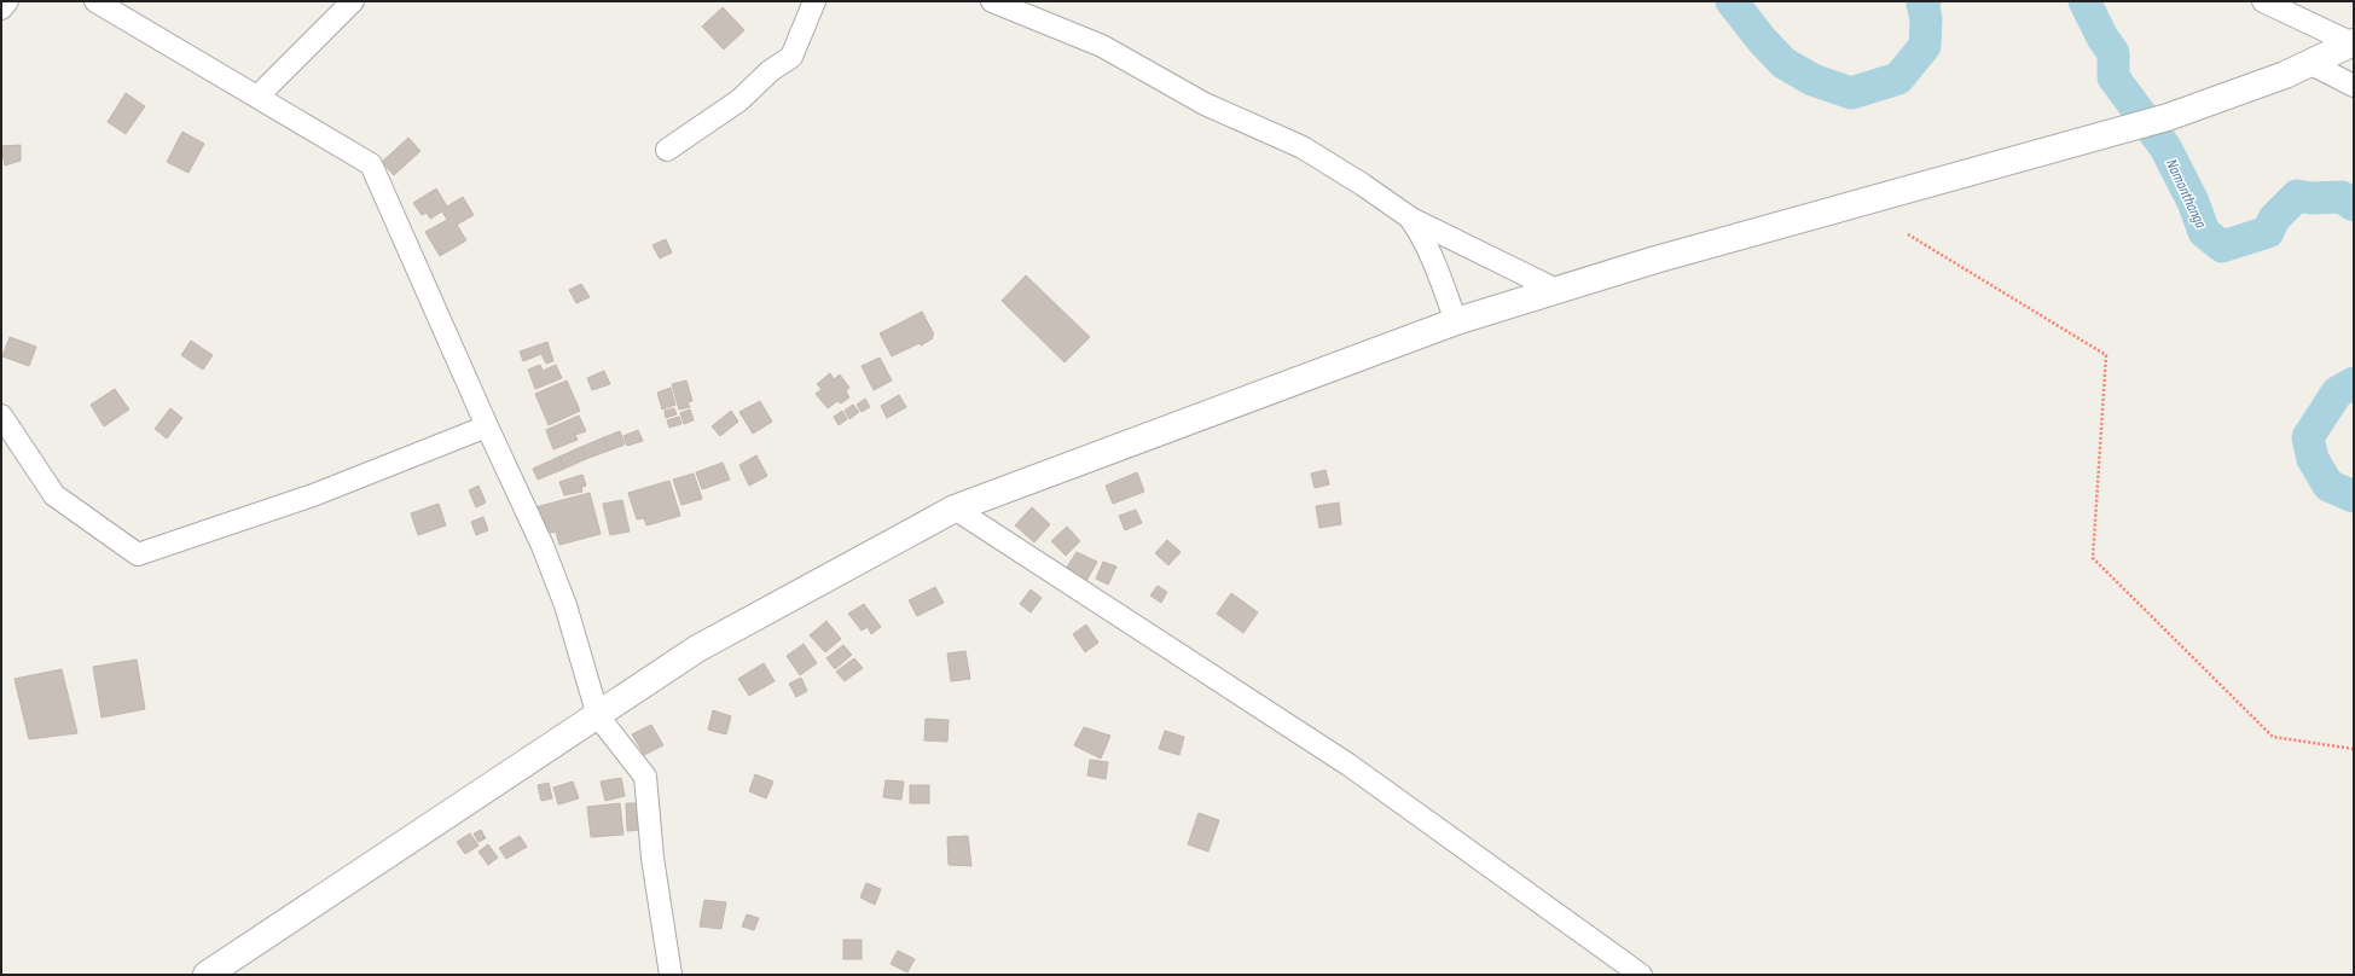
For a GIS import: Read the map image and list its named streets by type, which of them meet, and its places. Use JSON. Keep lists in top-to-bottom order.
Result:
{
  "water": ["Namanthanga"]
}
